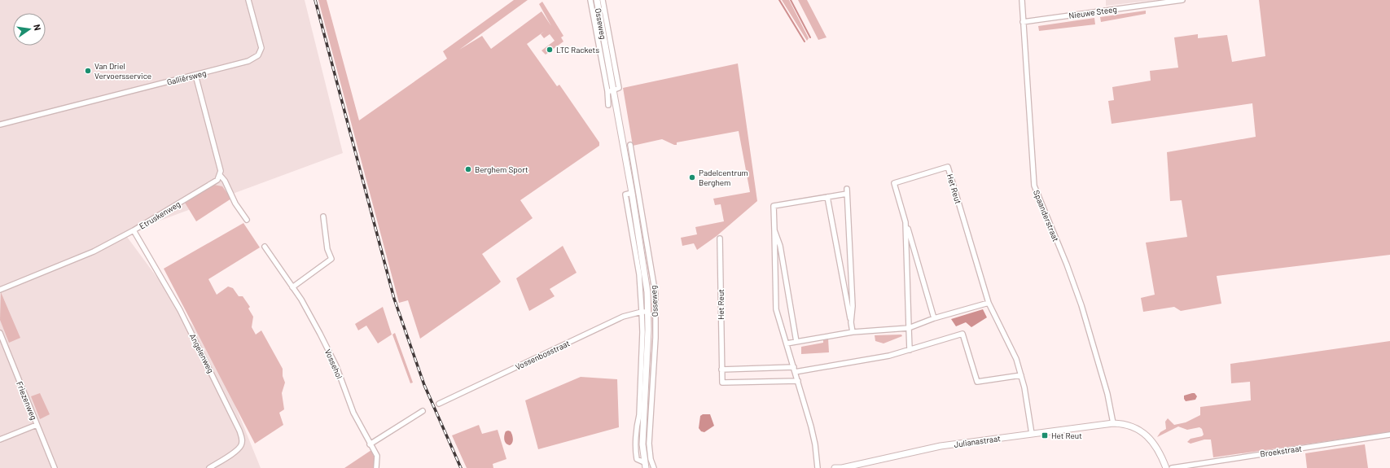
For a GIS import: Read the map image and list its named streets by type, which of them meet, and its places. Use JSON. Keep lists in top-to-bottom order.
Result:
{
  "streets": {
    "street": [
      "Nieuwe Steeg",
      "Osseweg",
      "Galliërsweg",
      "Het Reut",
      "Etruskenweg",
      "Spaanderstraat",
      "Angelenweg",
      "Vossenbosstraat",
      "Vossehol",
      "Friezenweg",
      "Julianastraat",
      "Broekstraat"
    ]
  },
  "crossings": [
    ["Nieuwe Steeg", "Spaanderstraat"],
    ["Osseweg", "Vossenbosstraat"],
    ["Het Reut", "Julianastraat"],
    ["Etruskenweg", "Angelenweg"],
    ["Spaanderstraat", "Julianastraat"]
  ],
  "places": {
    "other": [
      "LTC Rackets",
      "Van Driel Vervoersservice",
      "Berghem Sport",
      "Padelcentrum Berghem"
    ],
    "transit": ["Het Reut"]
  },
  "north": "right"
}
